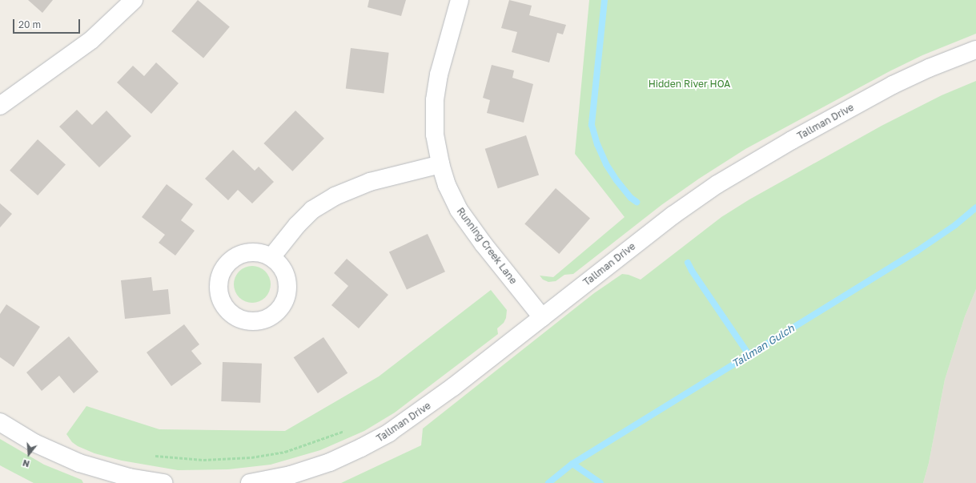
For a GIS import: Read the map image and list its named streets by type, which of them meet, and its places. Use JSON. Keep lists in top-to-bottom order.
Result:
{
  "streets": {
    "street": ["Tallman Drive", "Running Creek Lane"]
  },
  "crossings": [
    ["Tallman Drive", "Running Creek Lane"]
  ],
  "water": ["Tallman Gulch"],
  "parks": ["Hidden River HOA"],
  "scale_bar": "20 m",
  "north": "bottom"
}
